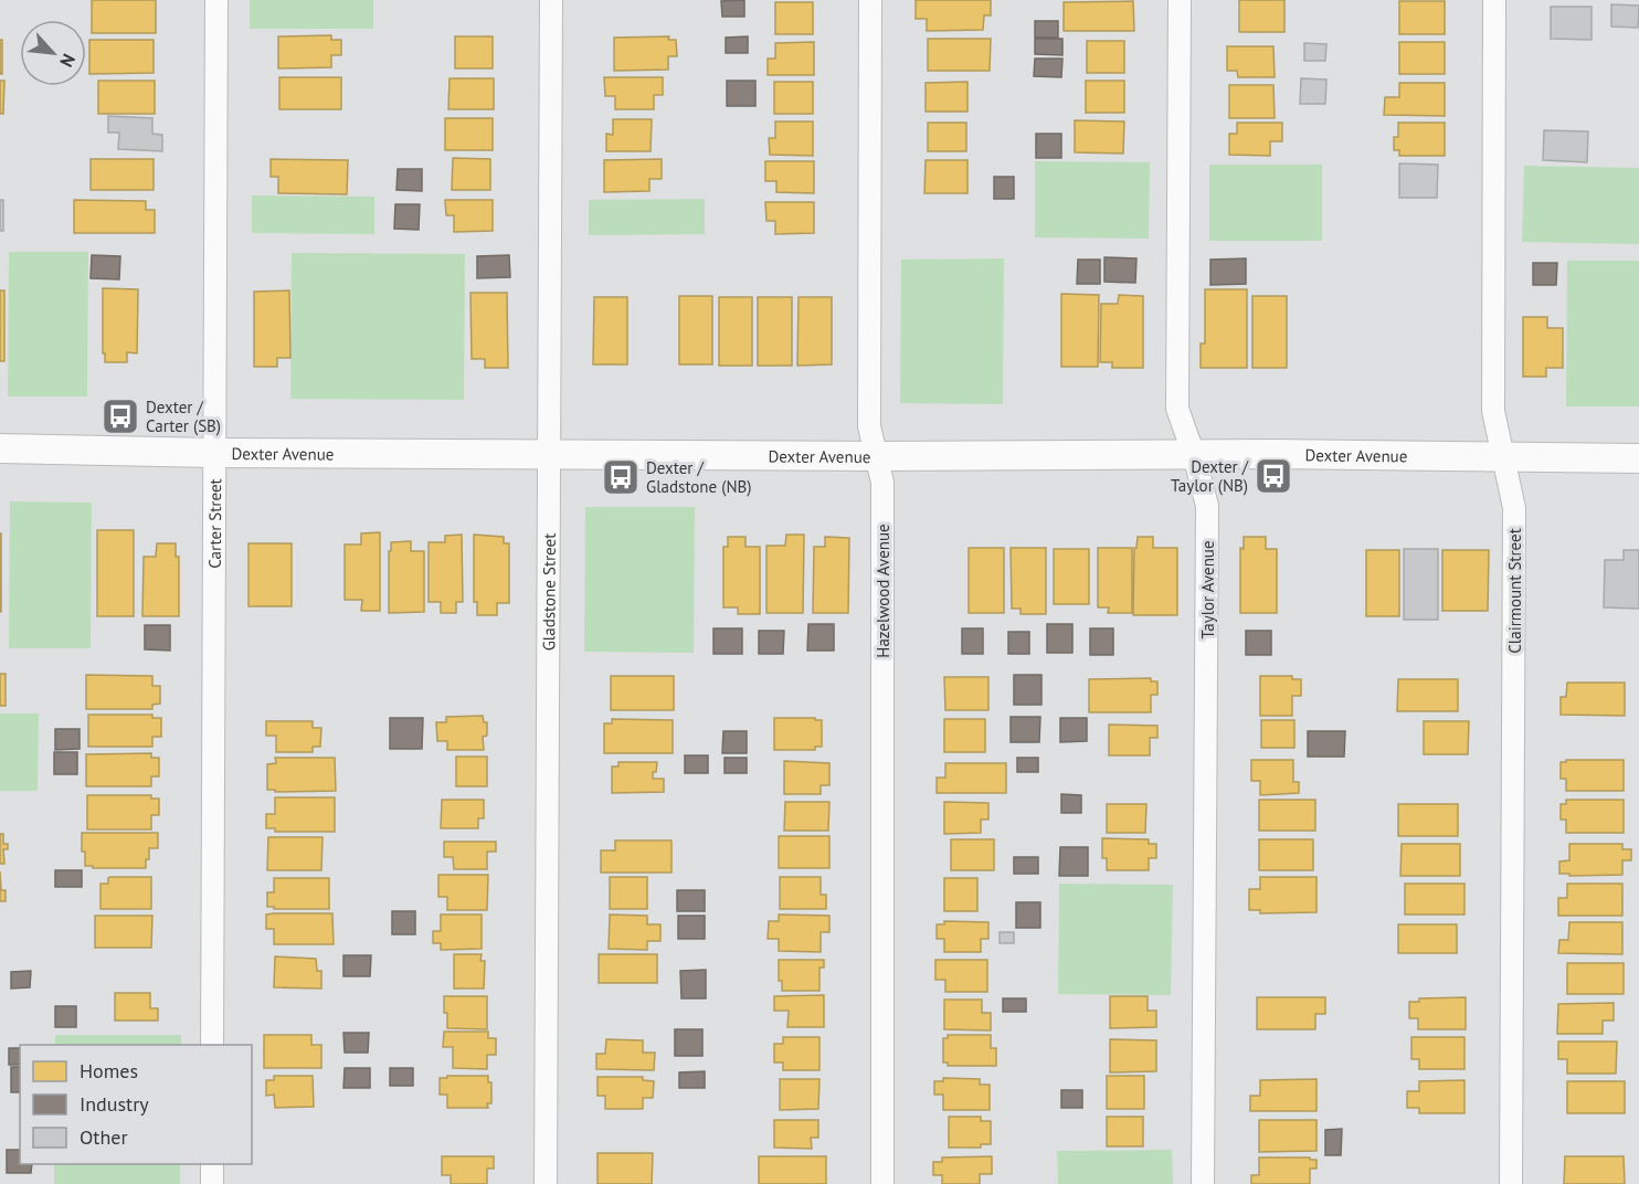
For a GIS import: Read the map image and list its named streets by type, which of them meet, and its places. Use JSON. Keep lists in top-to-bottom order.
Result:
{
  "streets": {
    "street": [
      "Dexter Avenue",
      "Carter Street",
      "Taylor Avenue",
      "Hazelwood Avenue",
      "Clairmount Street",
      "Gladstone Street"
    ]
  },
  "crossings": [
    ["Dexter Avenue", "Carter Street"],
    ["Dexter Avenue", "Taylor Avenue"],
    ["Dexter Avenue", "Hazelwood Avenue"],
    ["Dexter Avenue", "Clairmount Street"],
    ["Dexter Avenue", "Gladstone Street"]
  ],
  "places": {
    "bus stop": ["Dexter / Carter (SB)", "Dexter / Taylor (NB)", "Dexter / Gladstone (NB)"]
  },
  "legend": ["Homes", "Industry", "Other"],
  "north": "bottom right"
}
